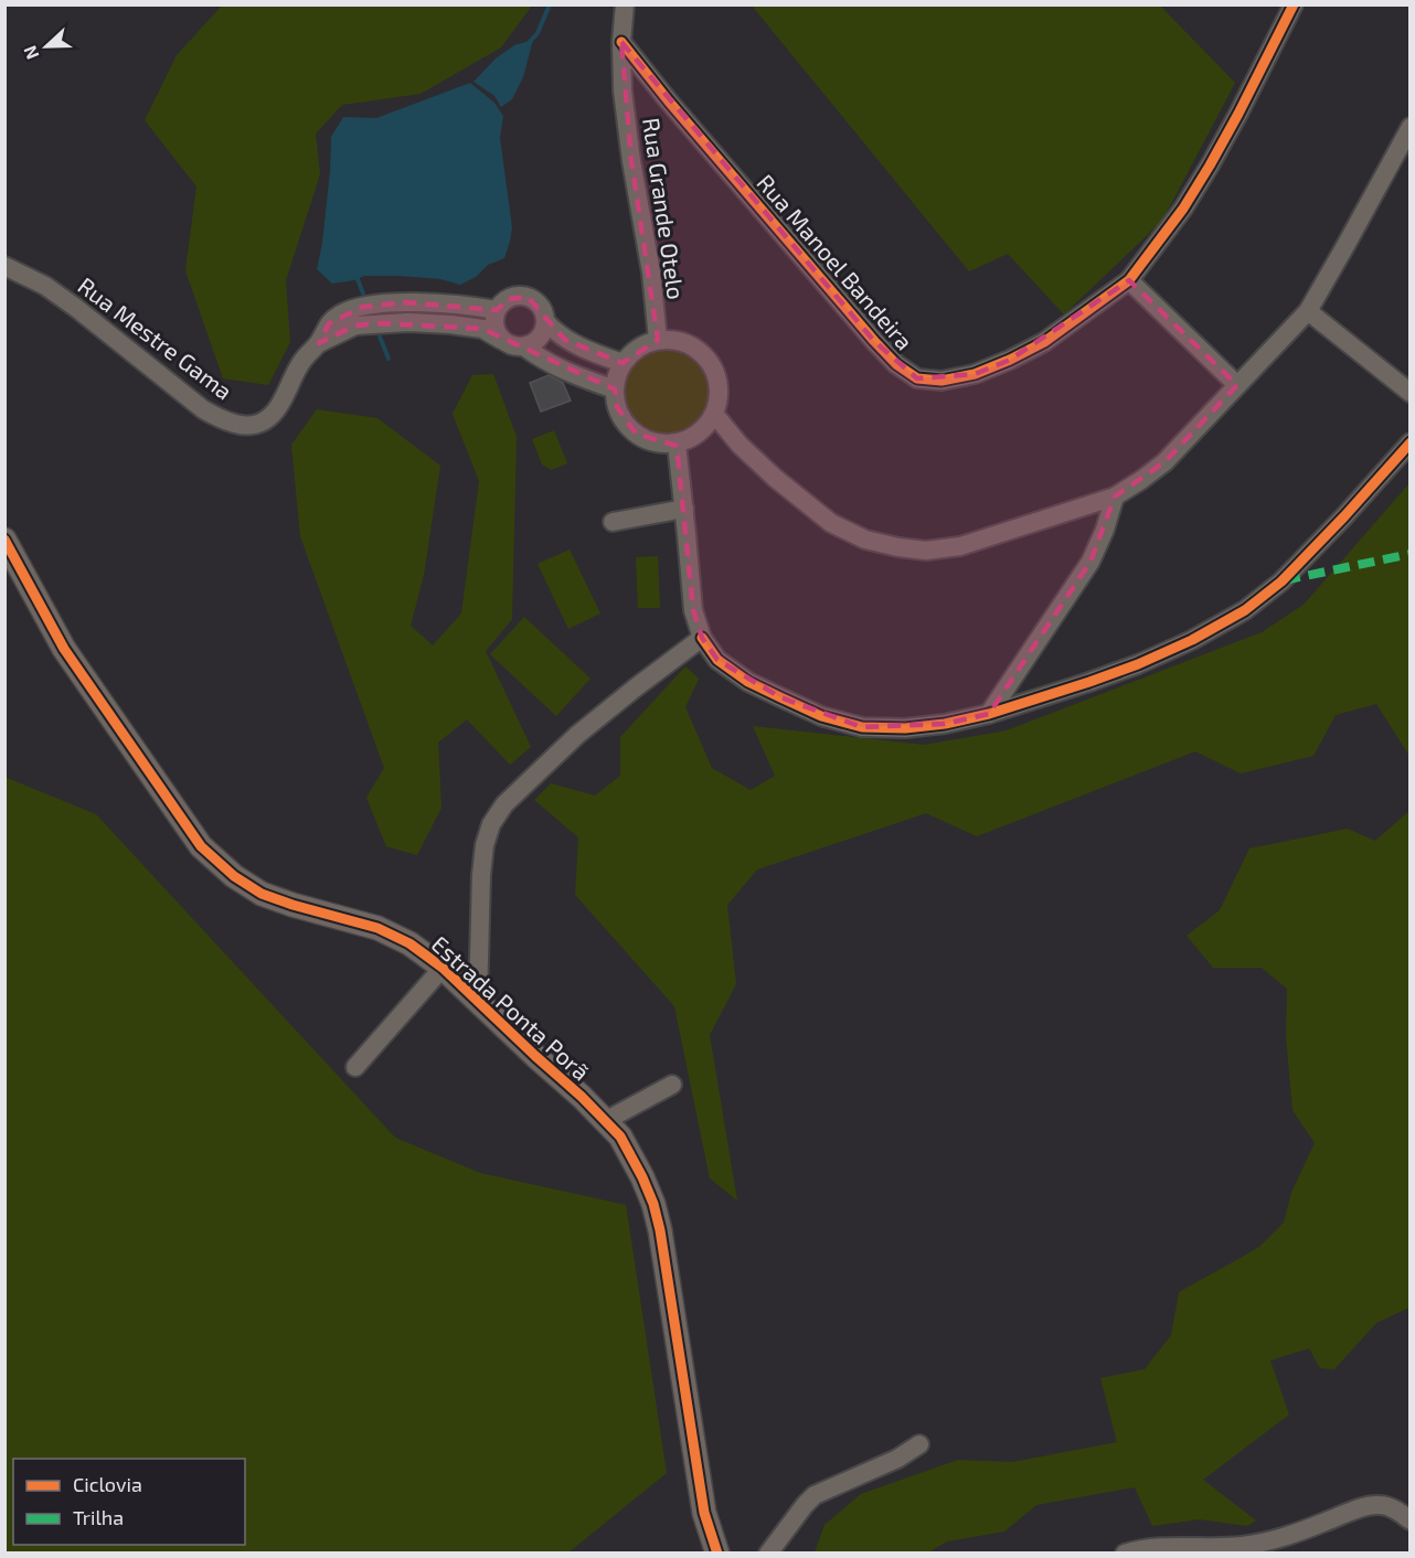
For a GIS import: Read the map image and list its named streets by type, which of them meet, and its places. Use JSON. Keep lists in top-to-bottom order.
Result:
{
  "streets": {
    "main road": ["Estrada Ponta Porã"],
    "street": ["Rua Grande Otelo", "Rua Manoel Bandeira", "Rua Mestre Gama"]
  },
  "crossings": [
    ["Rua Grande Otelo", "Rua Manoel Bandeira"]
  ],
  "legend": ["Ciclovia", "Trilha"],
  "north": "left"
}
